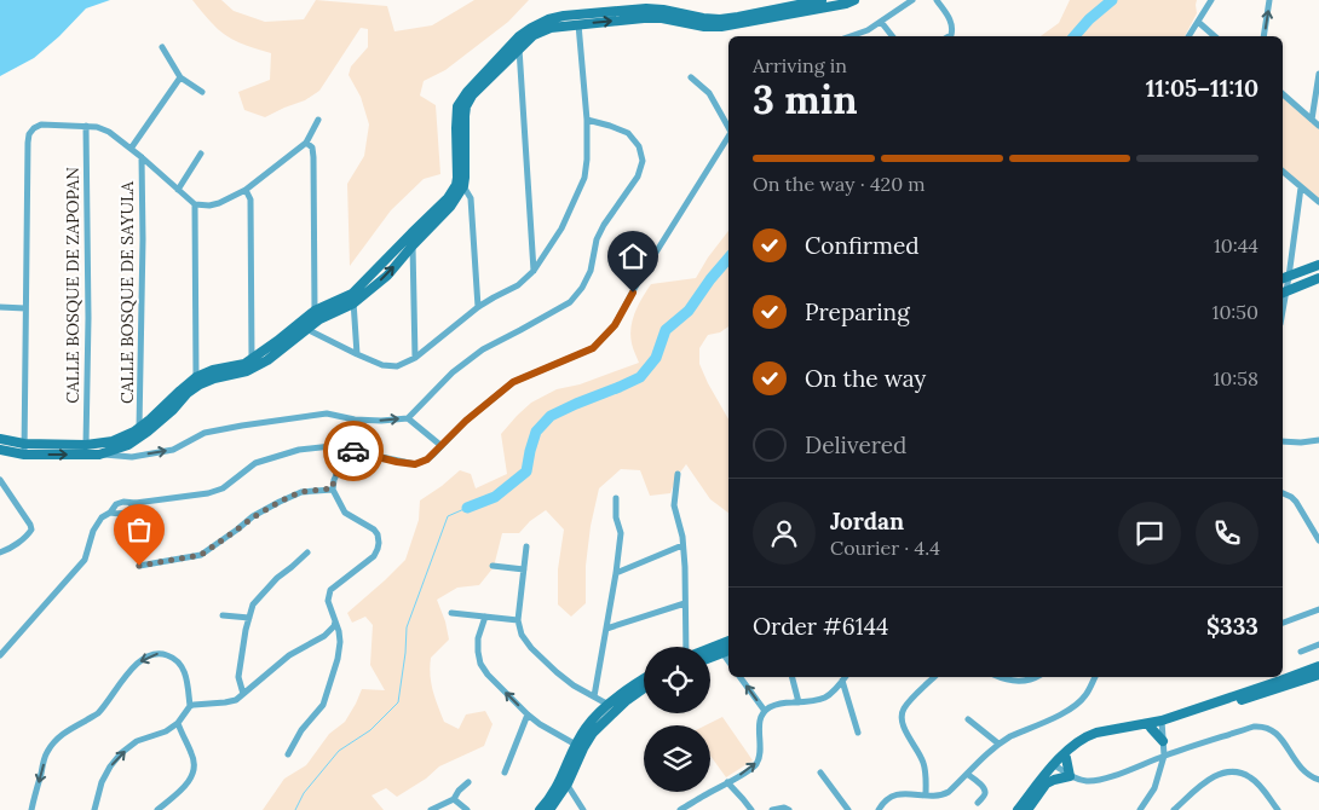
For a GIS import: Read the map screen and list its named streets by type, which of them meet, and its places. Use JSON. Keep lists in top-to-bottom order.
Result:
{
  "streets": {
    "street": ["CALLE BOSQUE DE ZAPOPAN", "CALLE BOSQUE DE SAYULA"]
  },
  "page": {
    "heading": ["3 min", "Arriving in", "11:05–11:10"],
    "panel": [
      "Jordan",
      "Courier · 4.4",
      "Order #6144",
      "$333"
    ],
    "bar": "On the way · 420 m",
    "list": [
      ["Confirmed", "10:44"],
      ["Preparing", "10:50"],
      ["On the way", "10:58"],
      "Delivered"
    ]
  }
}
